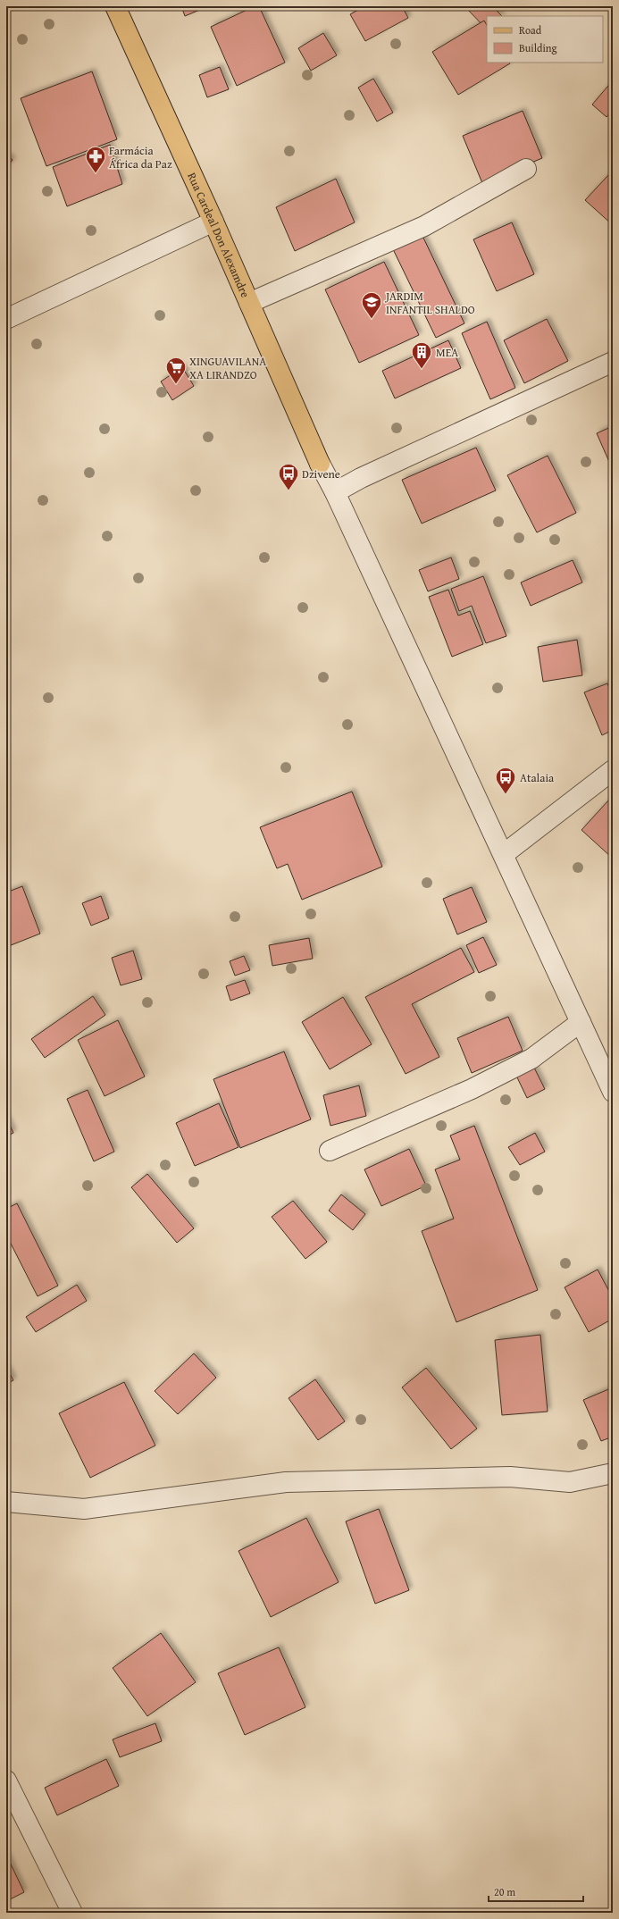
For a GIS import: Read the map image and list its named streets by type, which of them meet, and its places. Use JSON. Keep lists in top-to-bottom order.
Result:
{
  "streets": {
    "main road": ["Rua Cardeal Don Alexamdre"]
  },
  "places": {
    "pharmacy": ["Farmácia África da Paz"],
    "school or university": ["JARDIM INFANTIL SHALDO"],
    "building": ["MEA"],
    "supermarket": ["XINGUAVILANA XA LIRANDZO"],
    "bus stop": ["Dzivene", "Atalaia"]
  },
  "legend": ["Road", "Building"],
  "scale_bar": "20 m"
}
